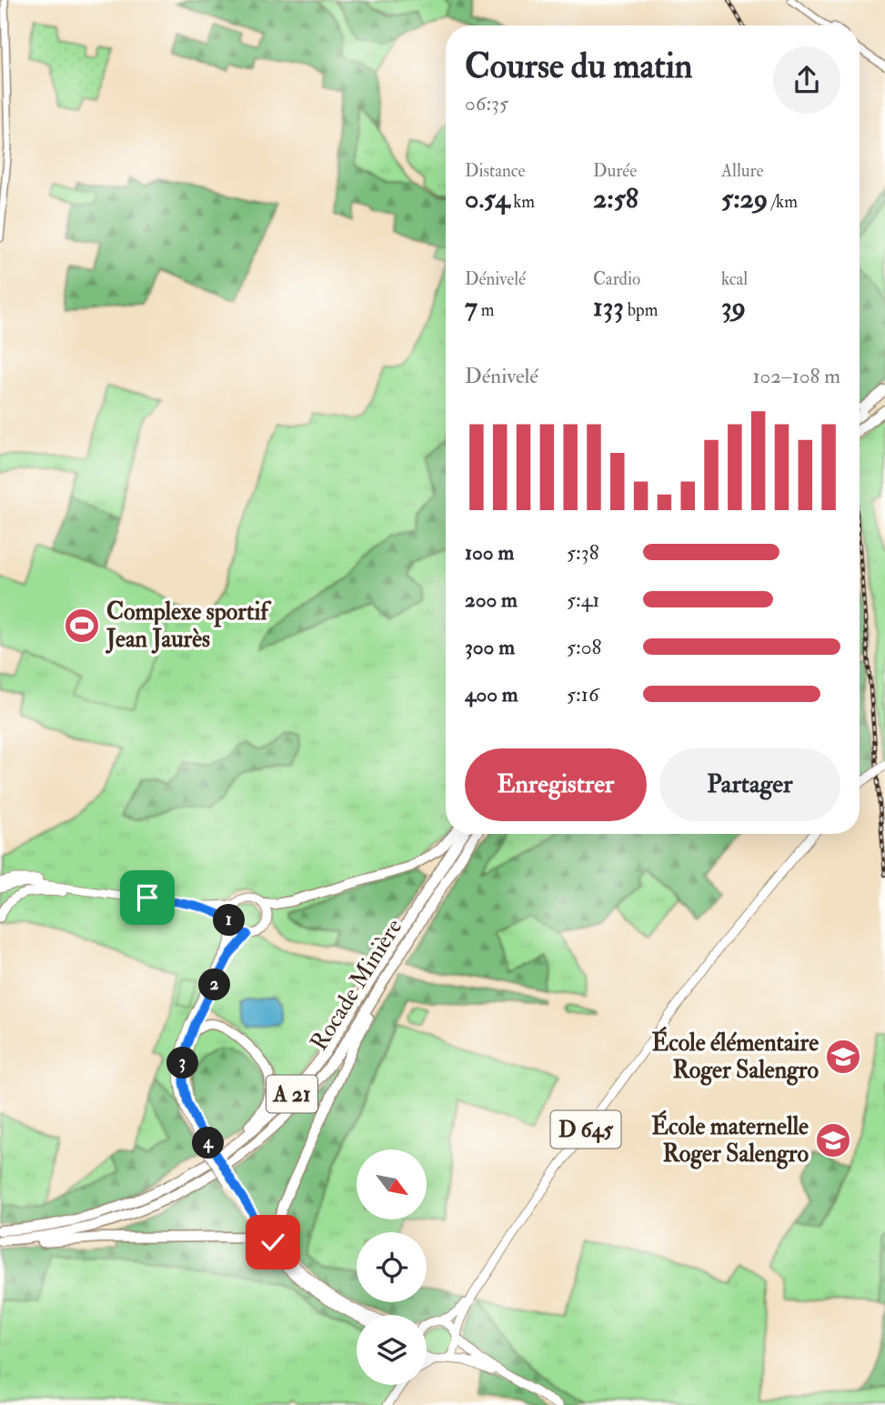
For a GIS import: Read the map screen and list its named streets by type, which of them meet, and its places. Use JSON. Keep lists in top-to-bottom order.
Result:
{
  "streets": {
    "highway": ["Rocade Minière", "A 21"],
    "main road": ["D 645"]
  },
  "places": {
    "sports": ["Complexe sportif Jean Jaurès"],
    "school or university": ["École élémentaire Roger Salengro", "École maternelle Roger Salengro"]
  },
  "north": "bottom right",
  "page": {
    "heading": ["Course du matin", "06:35"],
    "stats": [
      ["Distance", "0.54 km"],
      ["Durée", "2:58"],
      ["Allure", "5:29 /km"],
      ["Dénivelé", "7 m"],
      ["Cardio", "133 bpm"],
      ["kcal", "39"]
    ],
    "chart": ["Dénivelé", "102–108 m"],
    "list": [
      {
        "name": "100 m",
        "note": "5:38"
      },
      {
        "name": "200 m",
        "note": "5:41"
      },
      {
        "name": "300 m",
        "note": "5:08"
      },
      {
        "name": "400 m",
        "note": "5:16"
      }
    ],
    "buttons": ["Enregistrer", "Partager"],
    "pins": [
      "1",
      "2",
      "3",
      "4"
    ]
  }
}
